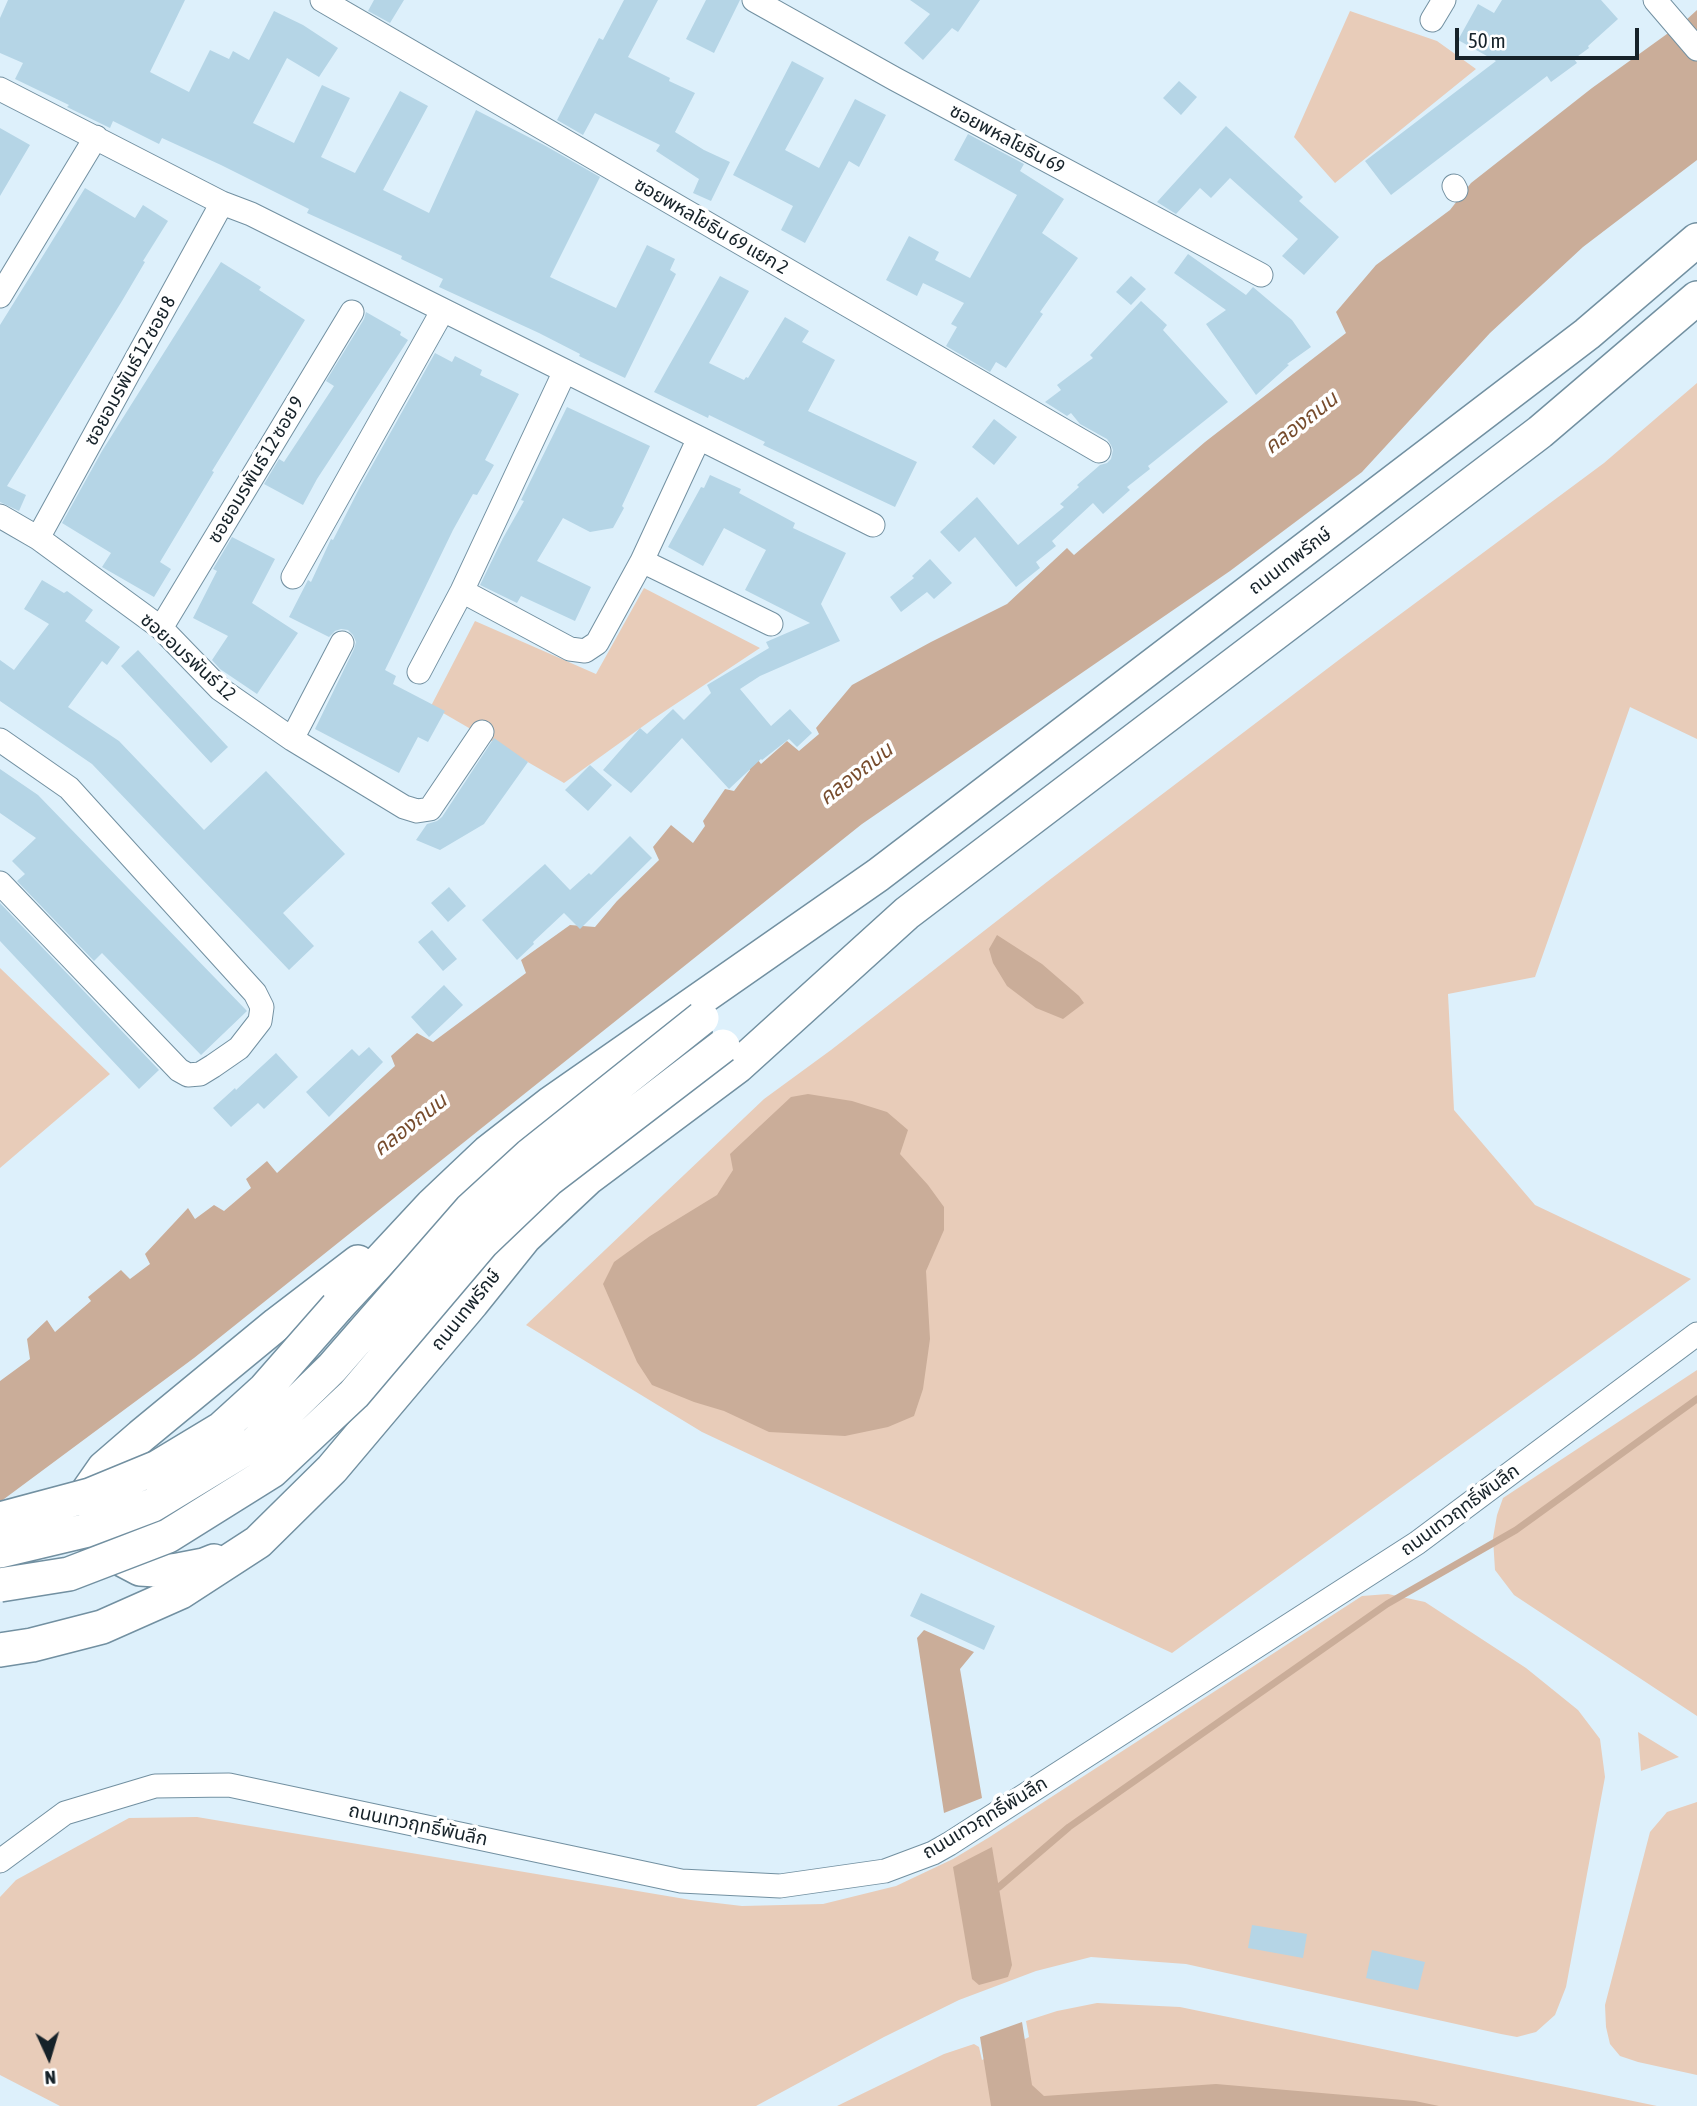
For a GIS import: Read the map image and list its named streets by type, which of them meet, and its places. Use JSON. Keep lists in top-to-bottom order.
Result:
{
  "streets": {
    "main road": ["ถนนเทพรักษ์"],
    "street": [
      "ซอยพหลโยธิน 69",
      "ซอยพหลโยธิน 69 แยก 2",
      "ซอยอมรพันธ์ 12 ซอย 8",
      "ซอยอมรพันธ์ 12 ซอย 9",
      "ซอยอมรพันธ์ 12",
      "ถนนเทวฤทธิ์พันลึก"
    ]
  },
  "crossings": [
    ["ซอยอมรพันธ์ 12 ซอย 8", "ซอยอมรพันธ์ 12"],
    ["ซอยอมรพันธ์ 12 ซอย 9", "ซอยอมรพันธ์ 12"]
  ],
  "water": ["คลองถนน"],
  "scale_bar": "50 m",
  "north": "bottom"
}
